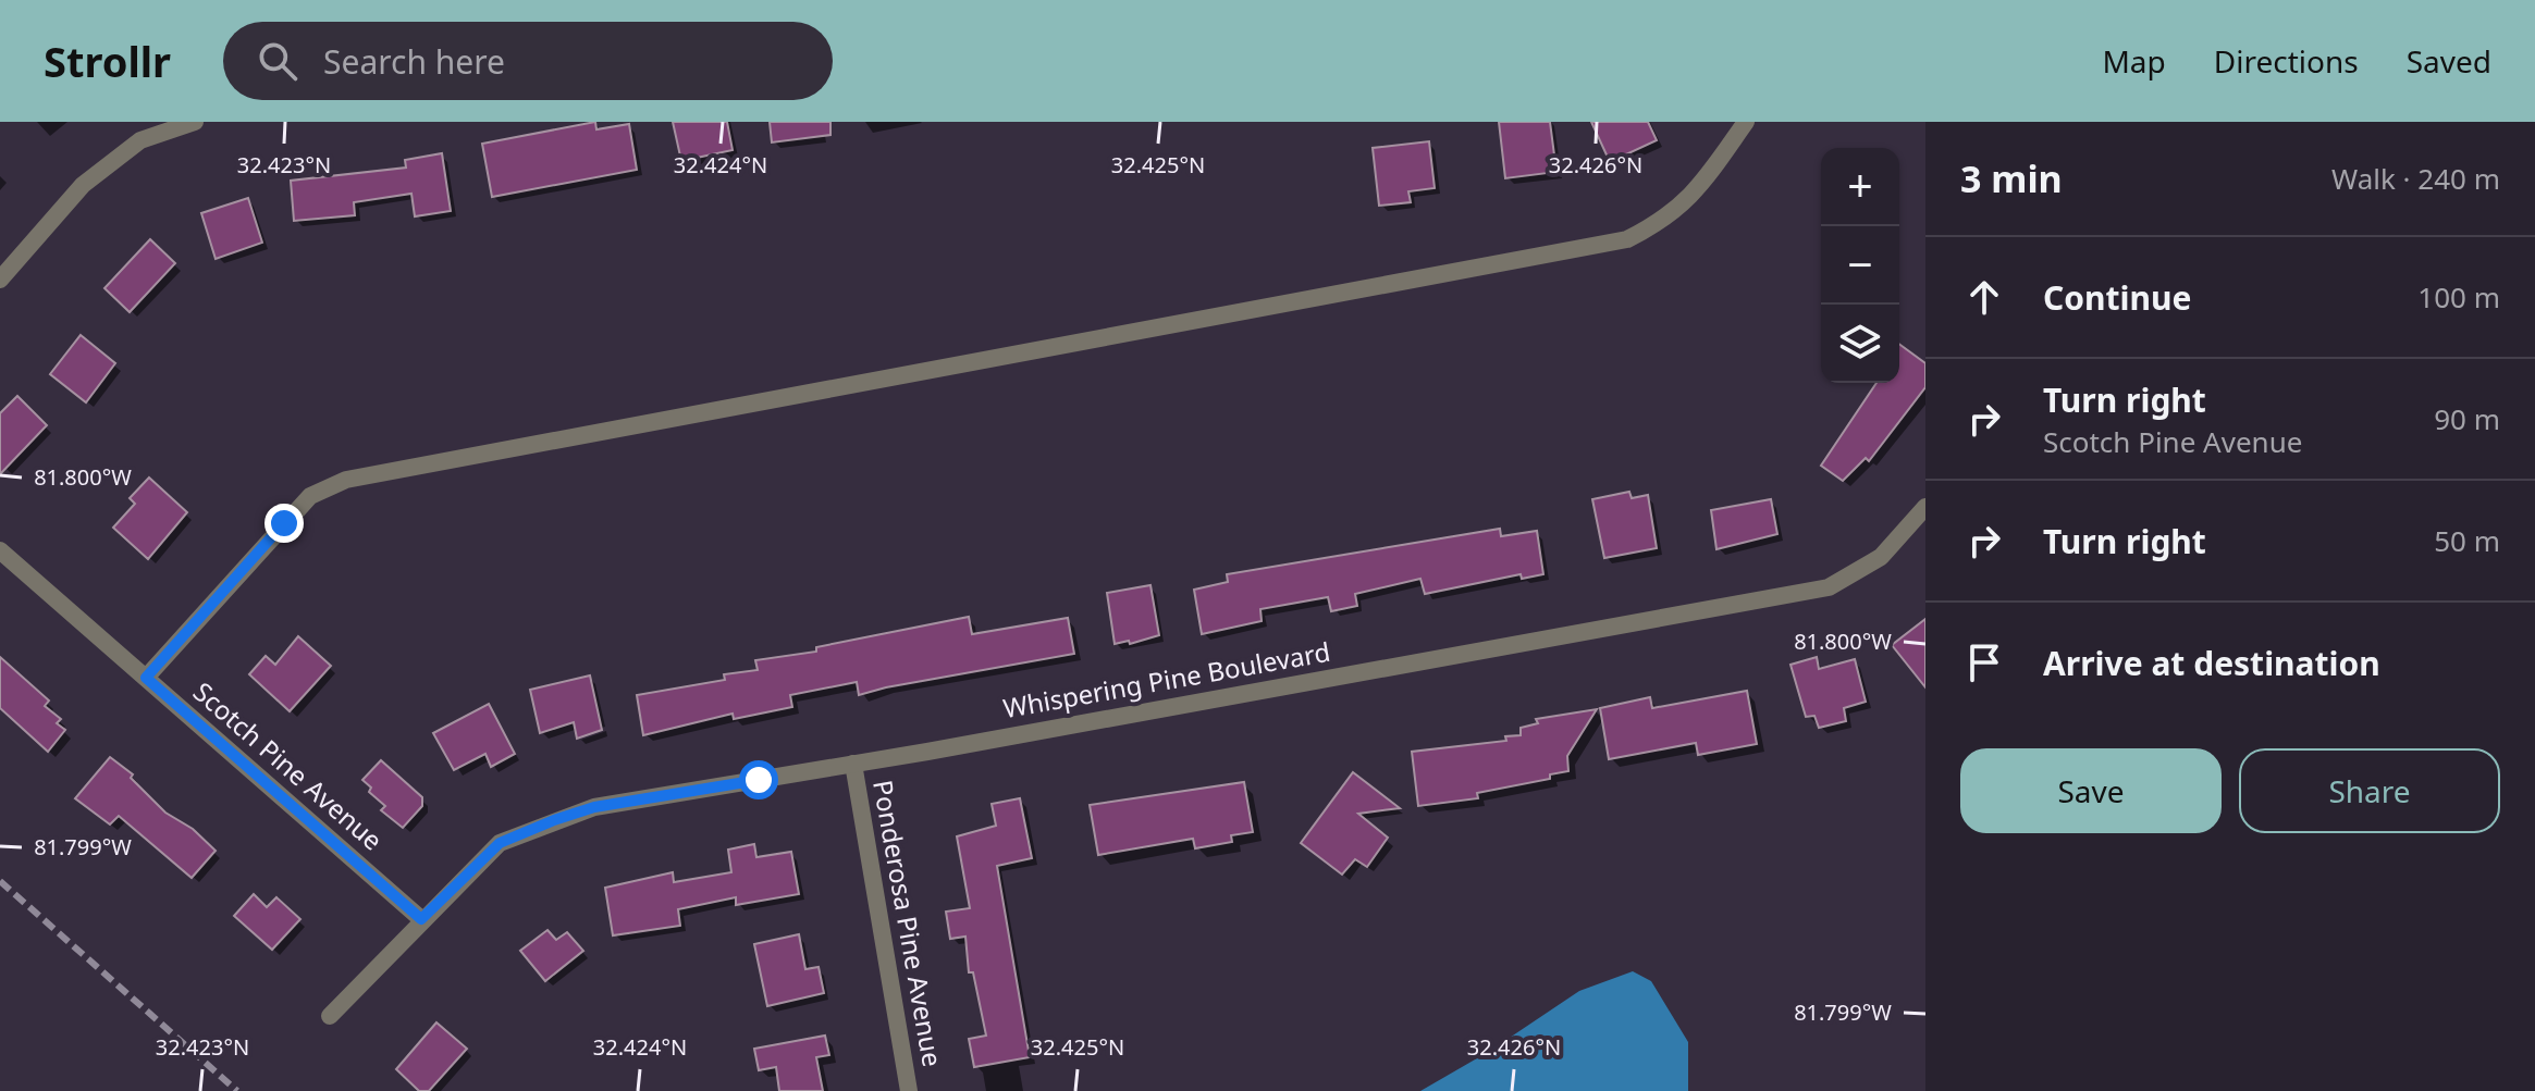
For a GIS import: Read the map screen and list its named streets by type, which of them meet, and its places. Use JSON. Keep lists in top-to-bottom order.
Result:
{
  "streets": {
    "street": ["Whispering Pine Boulevard", "Scotch Pine Avenue", "Ponderosa Pine Avenue"]
  },
  "crossings": [
    ["Whispering Pine Boulevard", "Scotch Pine Avenue"],
    ["Whispering Pine Boulevard", "Ponderosa Pine Avenue"]
  ],
  "page": {
    "header": "Strollr",
    "search": "Search here",
    "nav": ["Map", "Directions", "Saved"],
    "heading": ["3 min", "Walk · 240 m"],
    "map_buttons": ["+", "−"],
    "list": [
      ["Continue", "100 m"],
      ["Turn right", "Scotch Pine Avenue", "90 m"],
      ["Turn right", "50 m"],
      "Arrive at destination"
    ],
    "buttons": ["Save", "Share"]
  },
  "coordinates": [
    "32.423°N",
    "32.424°N",
    "32.425°N",
    "32.426°N",
    "81.800°W",
    "81.799°W"
  ]
}
